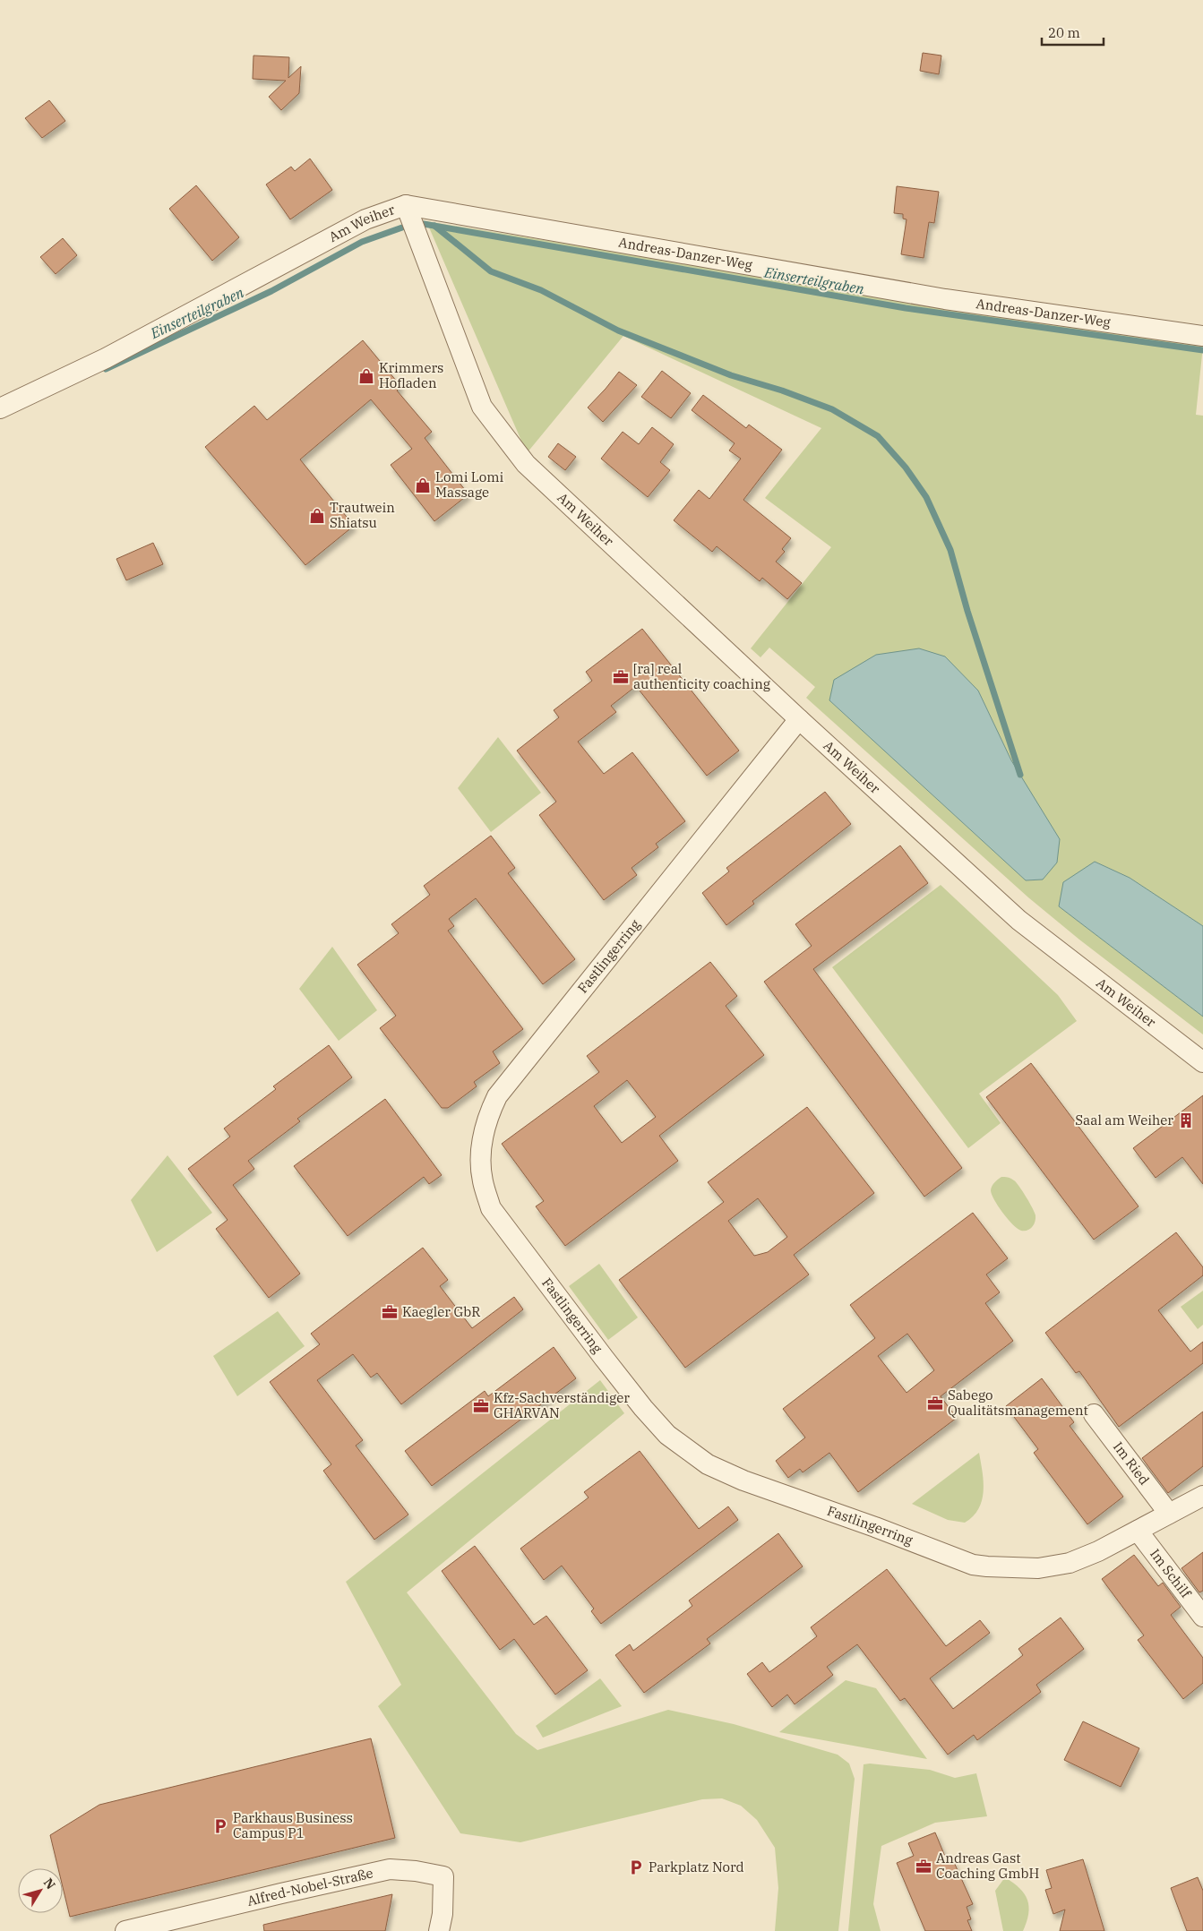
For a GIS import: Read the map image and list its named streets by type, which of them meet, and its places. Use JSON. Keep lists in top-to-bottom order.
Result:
{
  "streets": {
    "street": [
      "Am Weiher",
      "Andreas-Danzer-Weg",
      "Fastlingerring",
      "Im Ried",
      "Im Schilf",
      "Alfred-Nobel-Straße"
    ]
  },
  "crossings": [
    ["Am Weiher", "Andreas-Danzer-Weg"],
    ["Am Weiher", "Fastlingerring"],
    ["Fastlingerring", "Im Ried"],
    ["Fastlingerring", "Im Schilf"]
  ],
  "water": ["Einserteilgraben"],
  "places": {
    "shop": ["Krimmers Hofladen", "Lomi Lomi Massage", "Trautwein Shiatsu"],
    "office": [
      "[ra] real authenticity coaching",
      "Kaegler GbR",
      "Sabego Qualitätsmanagement",
      "Kfz-Sachverständiger GHARVAN",
      "Andreas Gast Coaching GmbH"
    ],
    "building": ["Saal am Weiher"],
    "parking": ["Parkhaus Business Campus P1", "Parkplatz Nord"]
  },
  "scale_bar": "20 m",
  "north": "top right"
}
